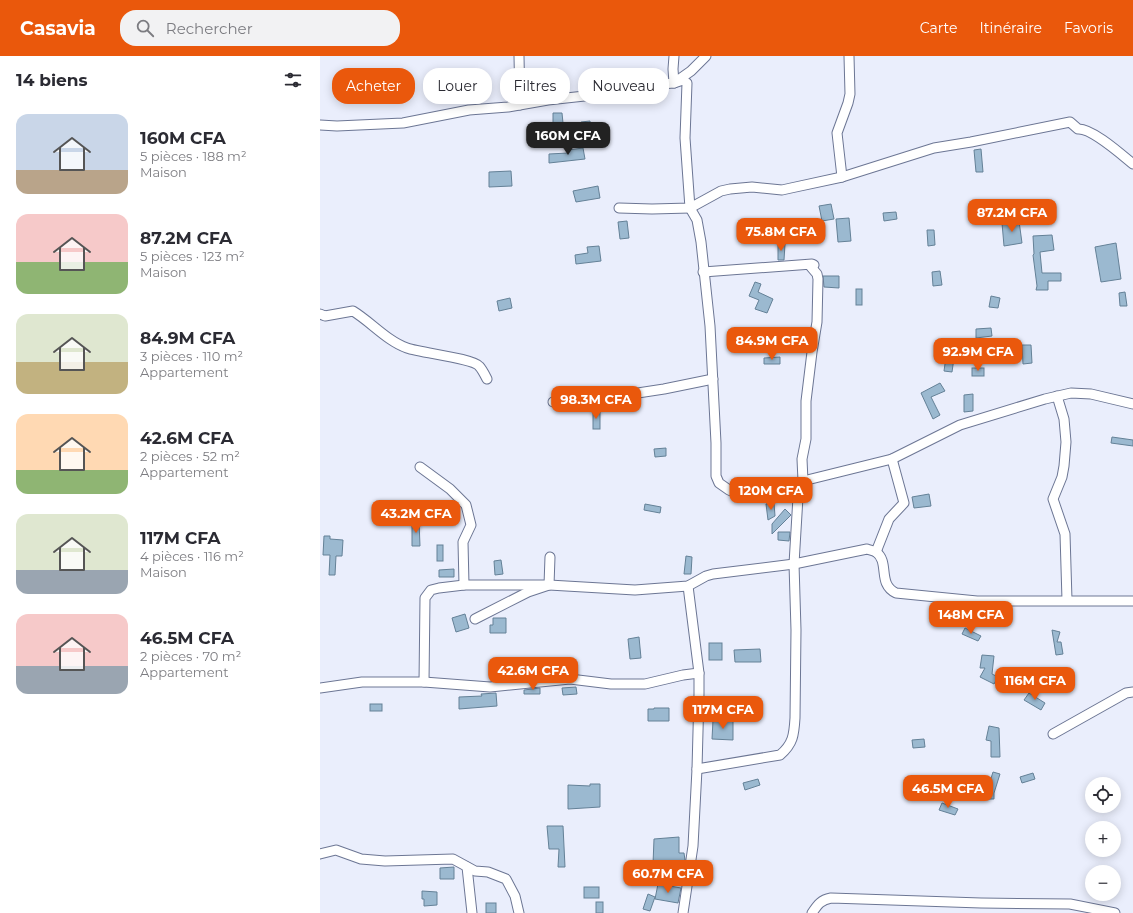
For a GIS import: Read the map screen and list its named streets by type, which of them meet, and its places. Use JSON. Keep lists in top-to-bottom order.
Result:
{
  "page": {
    "header": "Casavia",
    "search": "Rechercher",
    "nav": ["Carte", "Itinéraire", "Favoris"],
    "heading": "14 biens",
    "chip": [
      "Acheter",
      "Louer",
      "Filtres",
      "Nouveau"
    ],
    "list": [
      {
        "name": "160M CFA",
        "note": "5 pièces · 188 m² · Maison"
      },
      {
        "name": "87.2M CFA",
        "note": "5 pièces · 123 m² · Maison"
      },
      {
        "name": "84.9M CFA",
        "note": "3 pièces · 110 m² · Appartement"
      },
      {
        "name": "42.6M CFA",
        "note": "2 pièces · 52 m² · Appartement"
      },
      {
        "name": "117M CFA",
        "note": "4 pièces · 116 m² · Maison"
      },
      {
        "name": "46.5M CFA",
        "note": "2 pièces · 70 m² · Appartement"
      }
    ],
    "price": [
      "160M CFA",
      "87.2M CFA",
      "75.8M CFA",
      "84.9M CFA",
      "92.9M CFA",
      "98.3M CFA",
      "120M CFA",
      "43.2M CFA",
      "148M CFA",
      "42.6M CFA",
      "116M CFA",
      "117M CFA",
      "46.5M CFA",
      "60.7M CFA"
    ],
    "map_buttons": ["+", "−"]
  }
}
